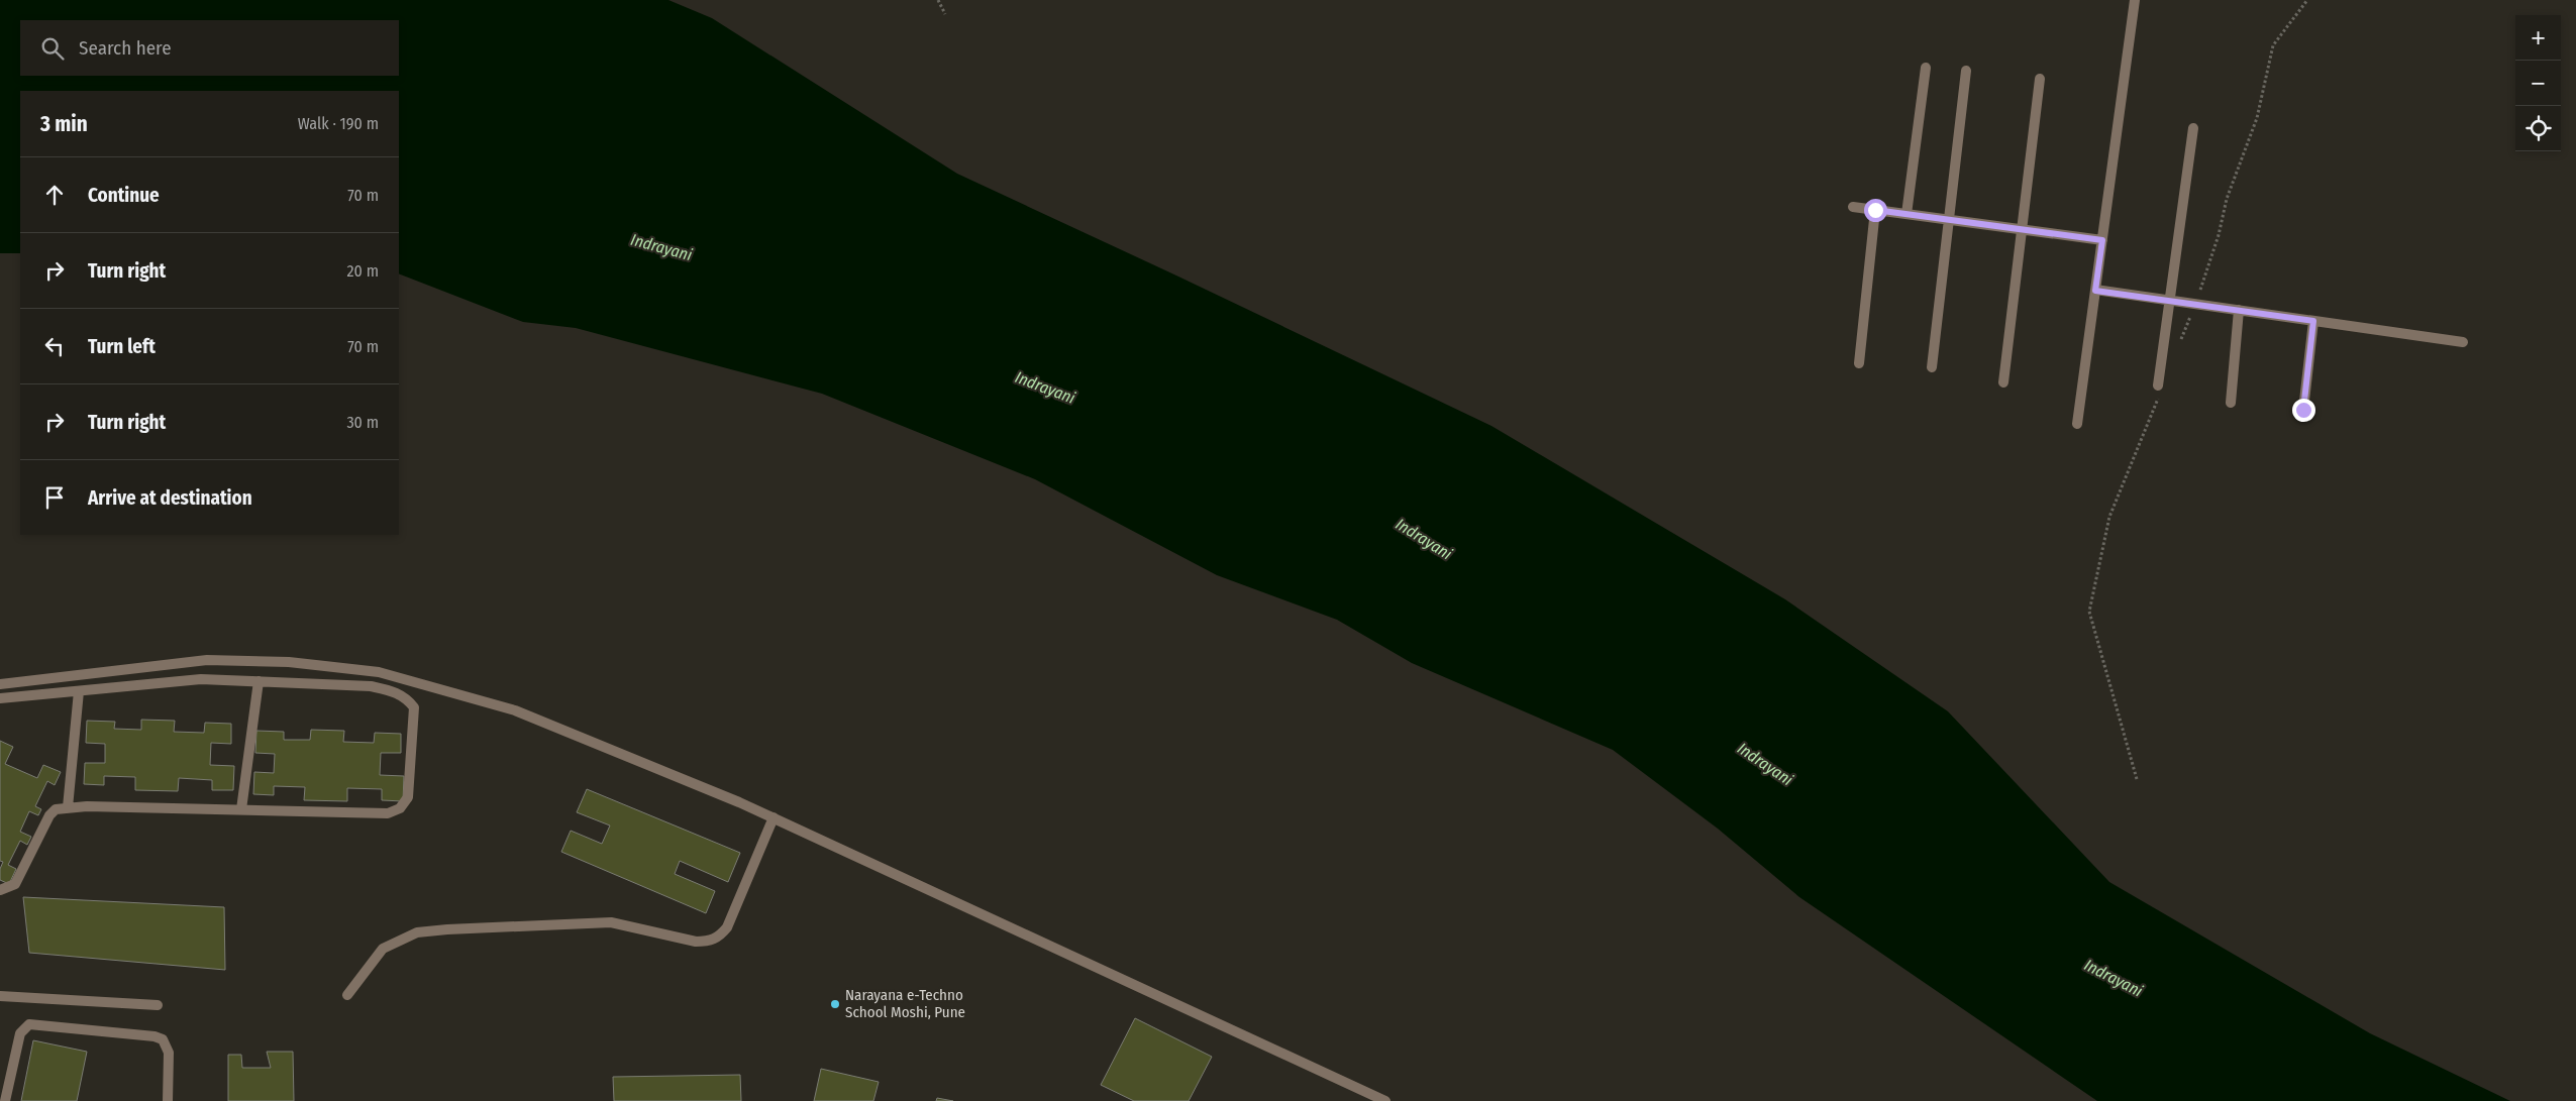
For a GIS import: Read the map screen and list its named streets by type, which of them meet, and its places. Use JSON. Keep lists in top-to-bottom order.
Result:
{
  "water": ["Indrayani"],
  "places": ["Narayana e-Techno School Moshi, Pune"],
  "page": {
    "map_buttons": ["+", "−"],
    "search": "Search here",
    "heading": ["3 min", "Walk · 190 m"],
    "list": [
      ["Continue", "70 m"],
      ["Turn right", "20 m"],
      ["Turn left", "70 m"],
      ["Turn right", "30 m"],
      "Arrive at destination"
    ]
  }
}
